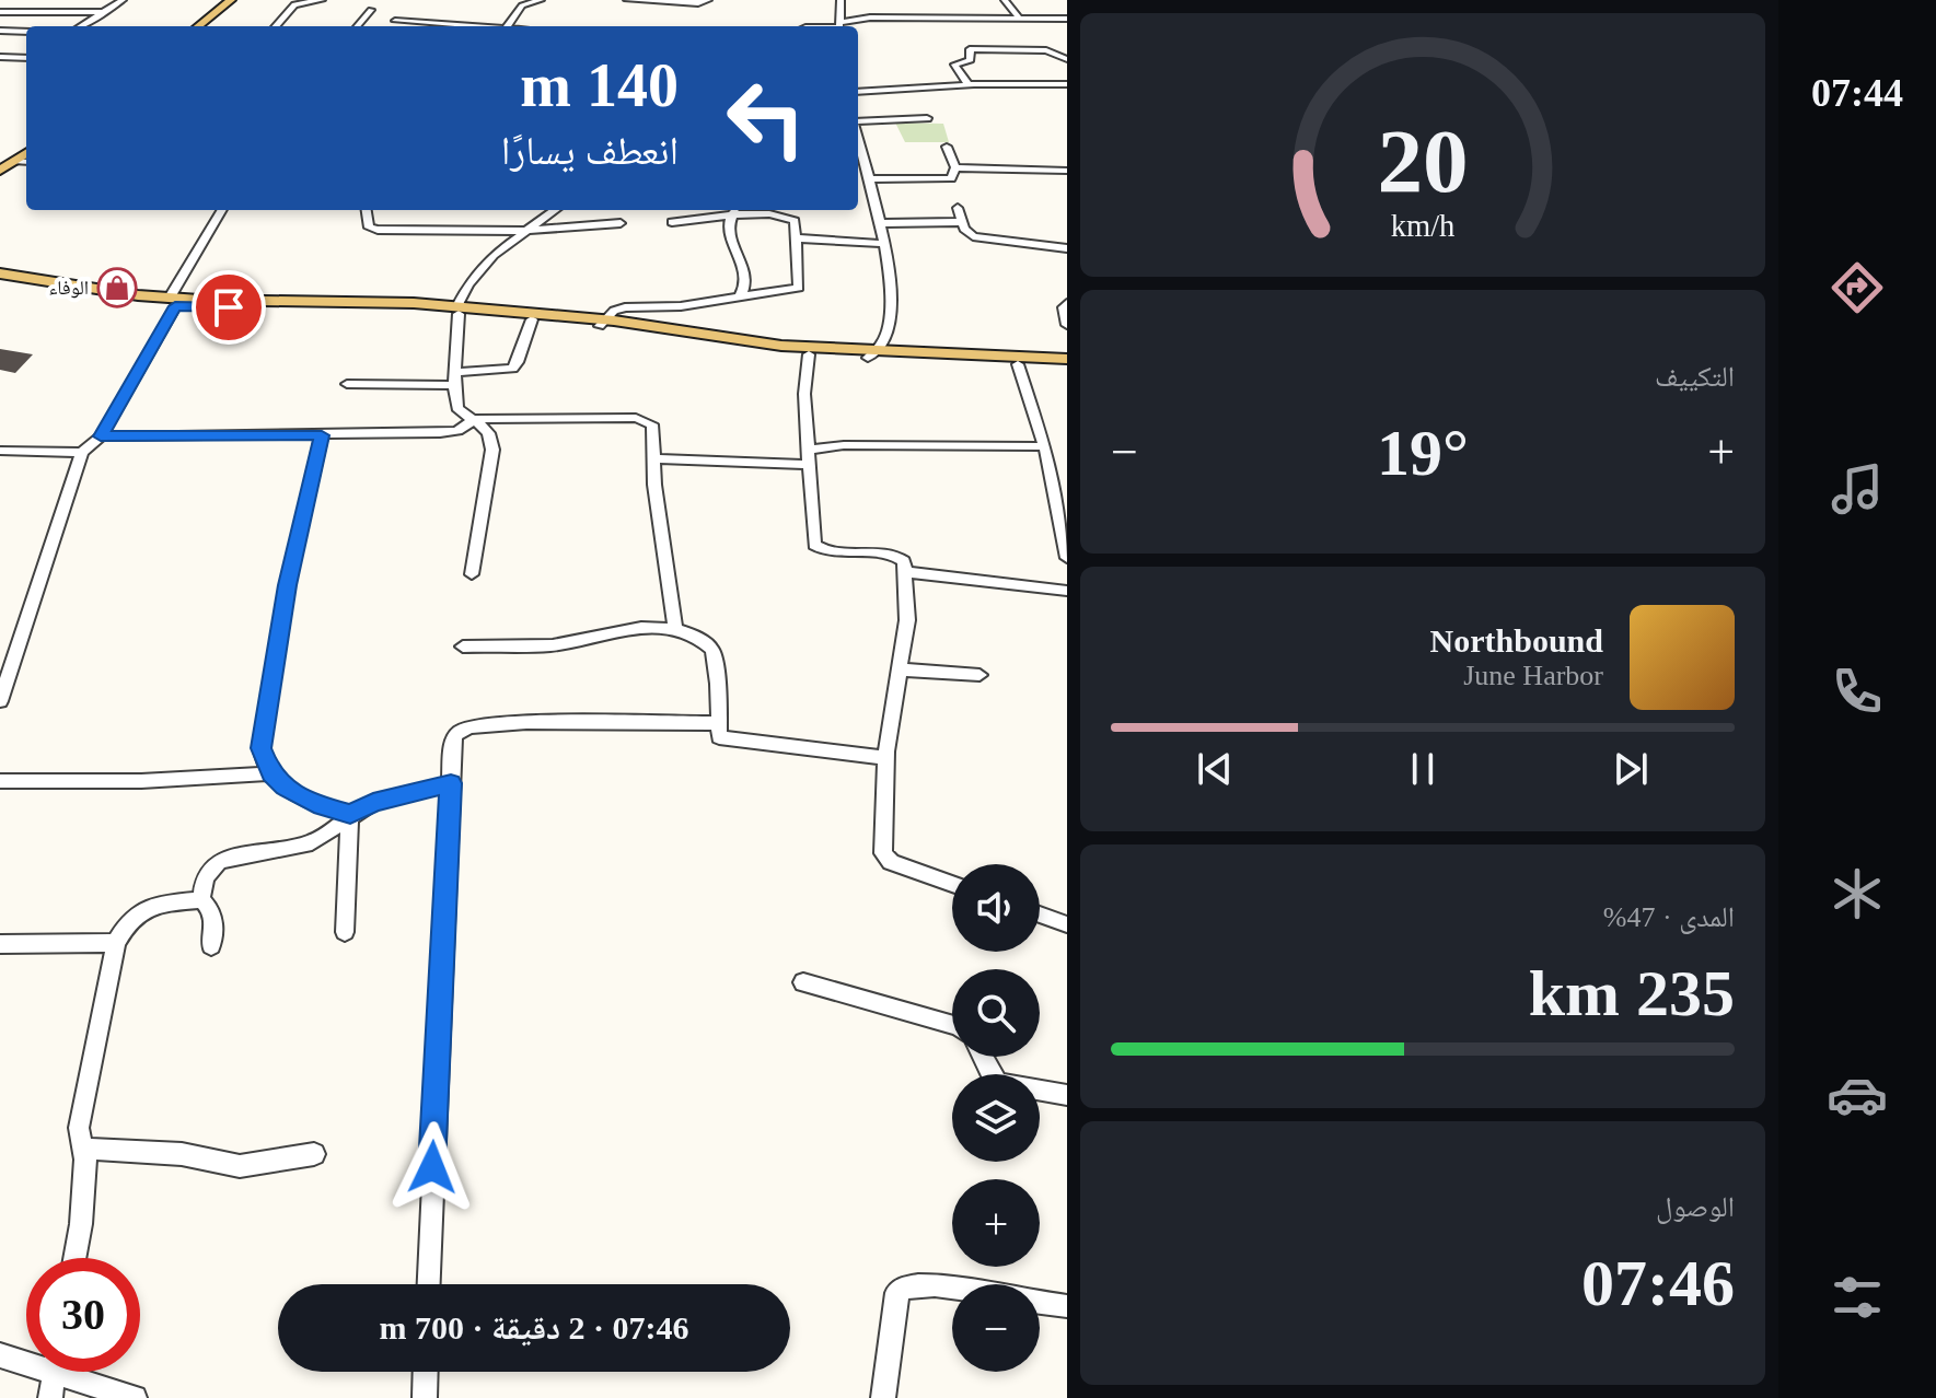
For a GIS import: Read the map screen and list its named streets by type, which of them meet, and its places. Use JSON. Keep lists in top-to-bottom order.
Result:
{
  "places": {
    "shop": ["الوفاء"]
  },
  "page": {
    "tabs": "07:44",
    "turn": ["140 m", "انعطف يسارًا"],
    "tile": [
      "التكييف",
      ["المدى · 47%", "235 km"],
      ["الوصول", "07:46"]
    ],
    "heat": ["−", "19°", "+"],
    "song": ["Northbound", "June Harbor"],
    "map_buttons": ["+", "−"],
    "limit": "30",
    "trip": "07:46 · 2 دقيقة · 700 m",
    "gauge": ["20", "km/h"]
  }
}
